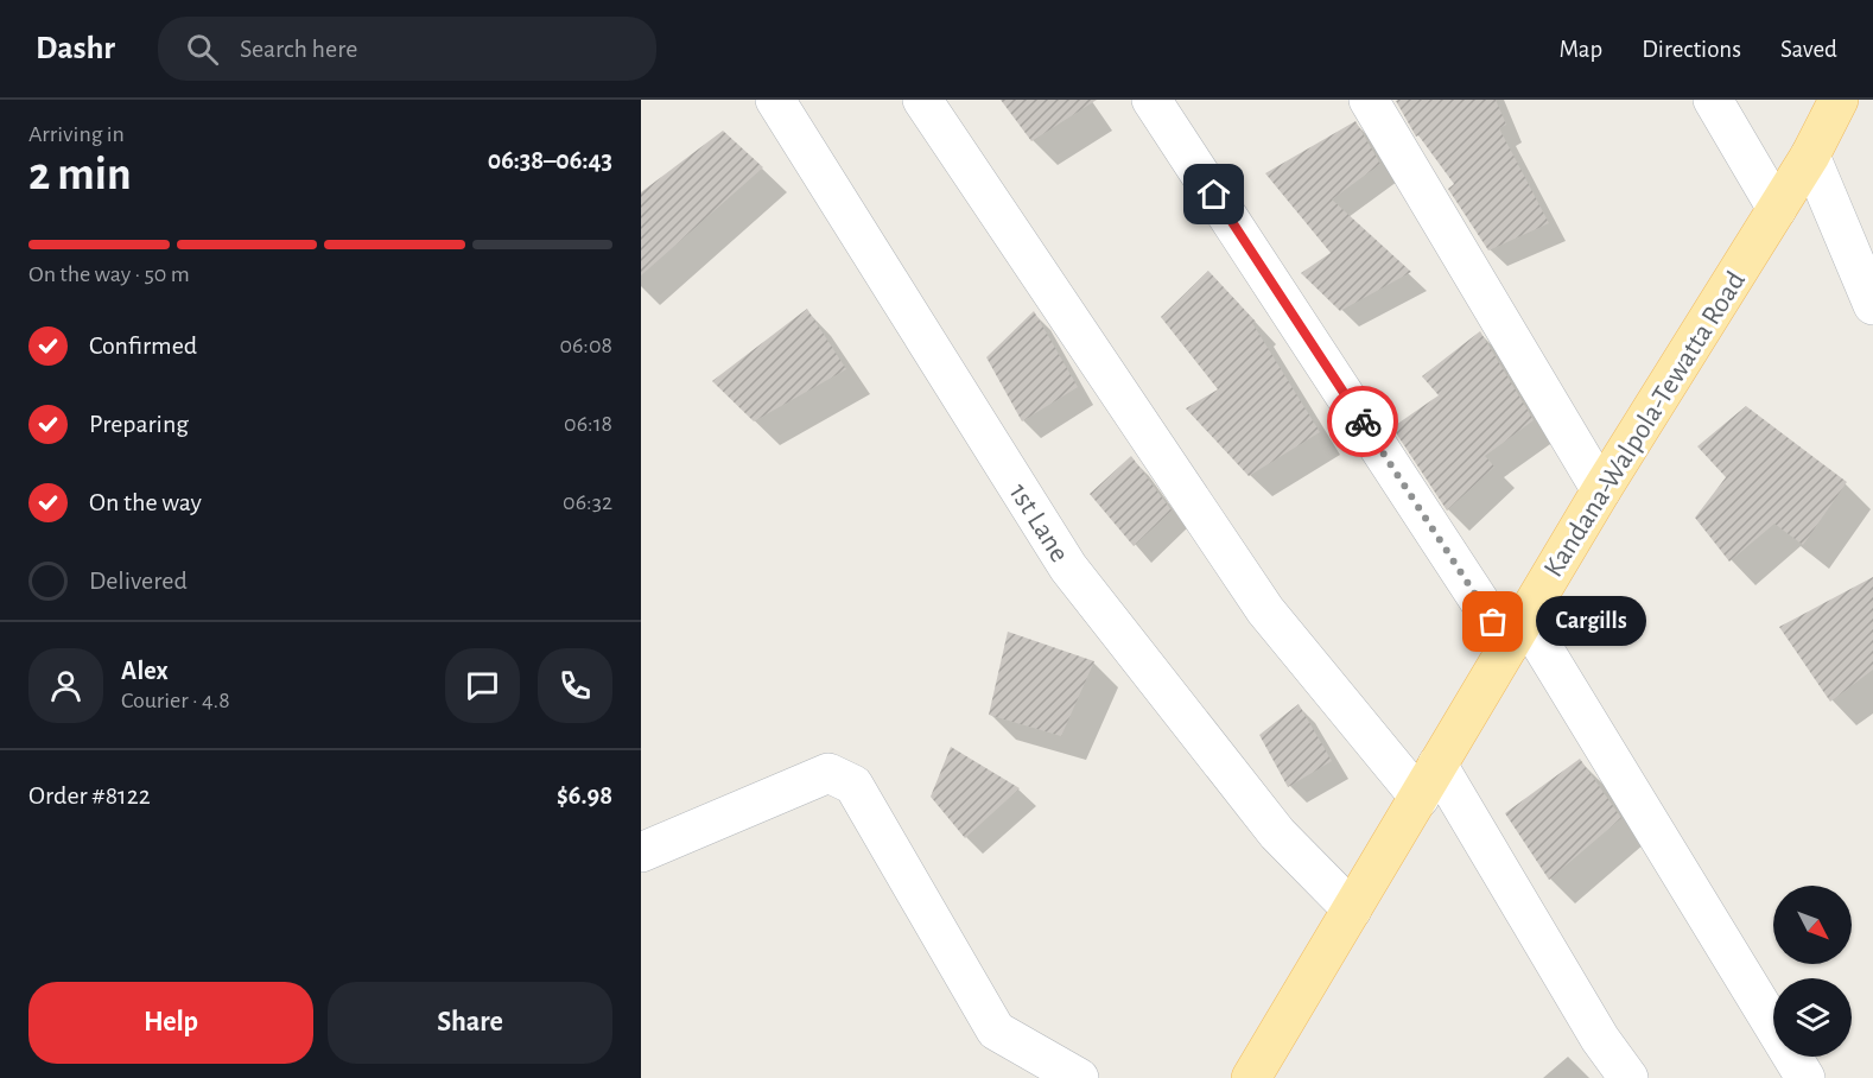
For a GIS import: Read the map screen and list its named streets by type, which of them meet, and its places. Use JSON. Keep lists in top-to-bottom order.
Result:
{
  "streets": {
    "main road": ["Kandana-Walpola-Tewatta Road"],
    "street": ["1st Lane"]
  },
  "crossings": [
    ["Kandana-Walpola-Tewatta Road", "1st Lane"]
  ],
  "places": ["Cargills"],
  "north": "bottom right",
  "page": {
    "header": "Dashr",
    "search": "Search here",
    "nav": ["Map", "Directions", "Saved"],
    "heading": ["2 min", "Arriving in", "06:38–06:43"],
    "panel": [
      "Alex",
      "Courier · 4.8",
      "Order #8122",
      "$6.98"
    ],
    "bar": "On the way · 50 m",
    "list": [
      ["Confirmed", "06:08"],
      ["Preparing", "06:18"],
      ["On the way", "06:32"],
      "Delivered"
    ],
    "bubble": "Cargills",
    "buttons": ["Help", "Share"]
  }
}
